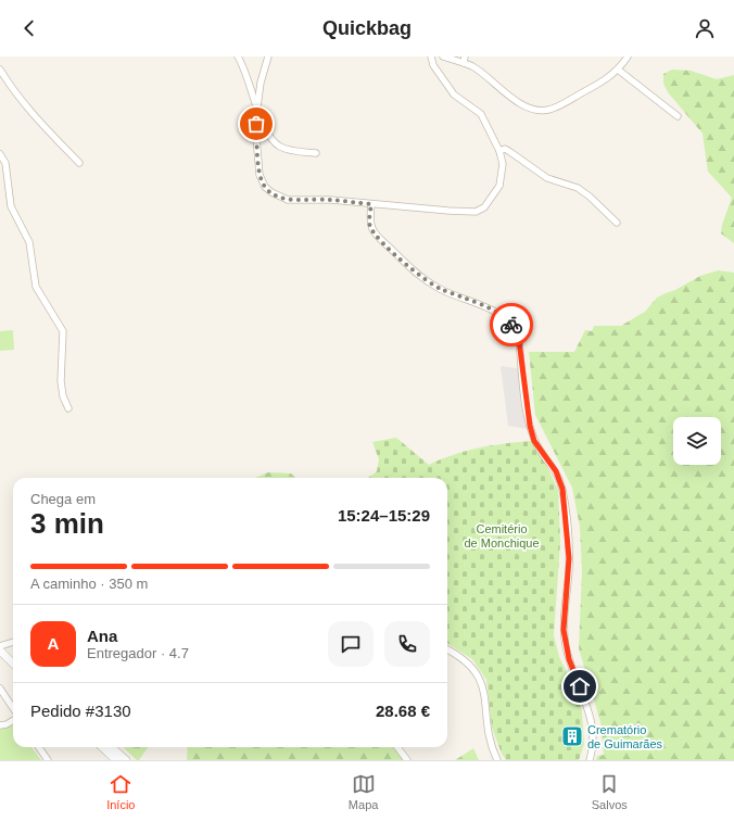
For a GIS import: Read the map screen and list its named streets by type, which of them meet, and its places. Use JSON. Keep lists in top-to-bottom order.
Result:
{
  "parks": ["Cemitério de Monchique"],
  "places": {
    "building": ["Crematório de Guimarães"]
  },
  "page": {
    "header": "Quickbag",
    "heading": ["3 min", "Chega em", "15:24–15:29"],
    "panel": [
      "Ana",
      "Entregador · 4.7",
      "Pedido #3130",
      "28.68 €"
    ],
    "bar": "A caminho · 350 m",
    "round": "A",
    "tabs": ["Início", "Mapa", "Salvos"]
  }
}
